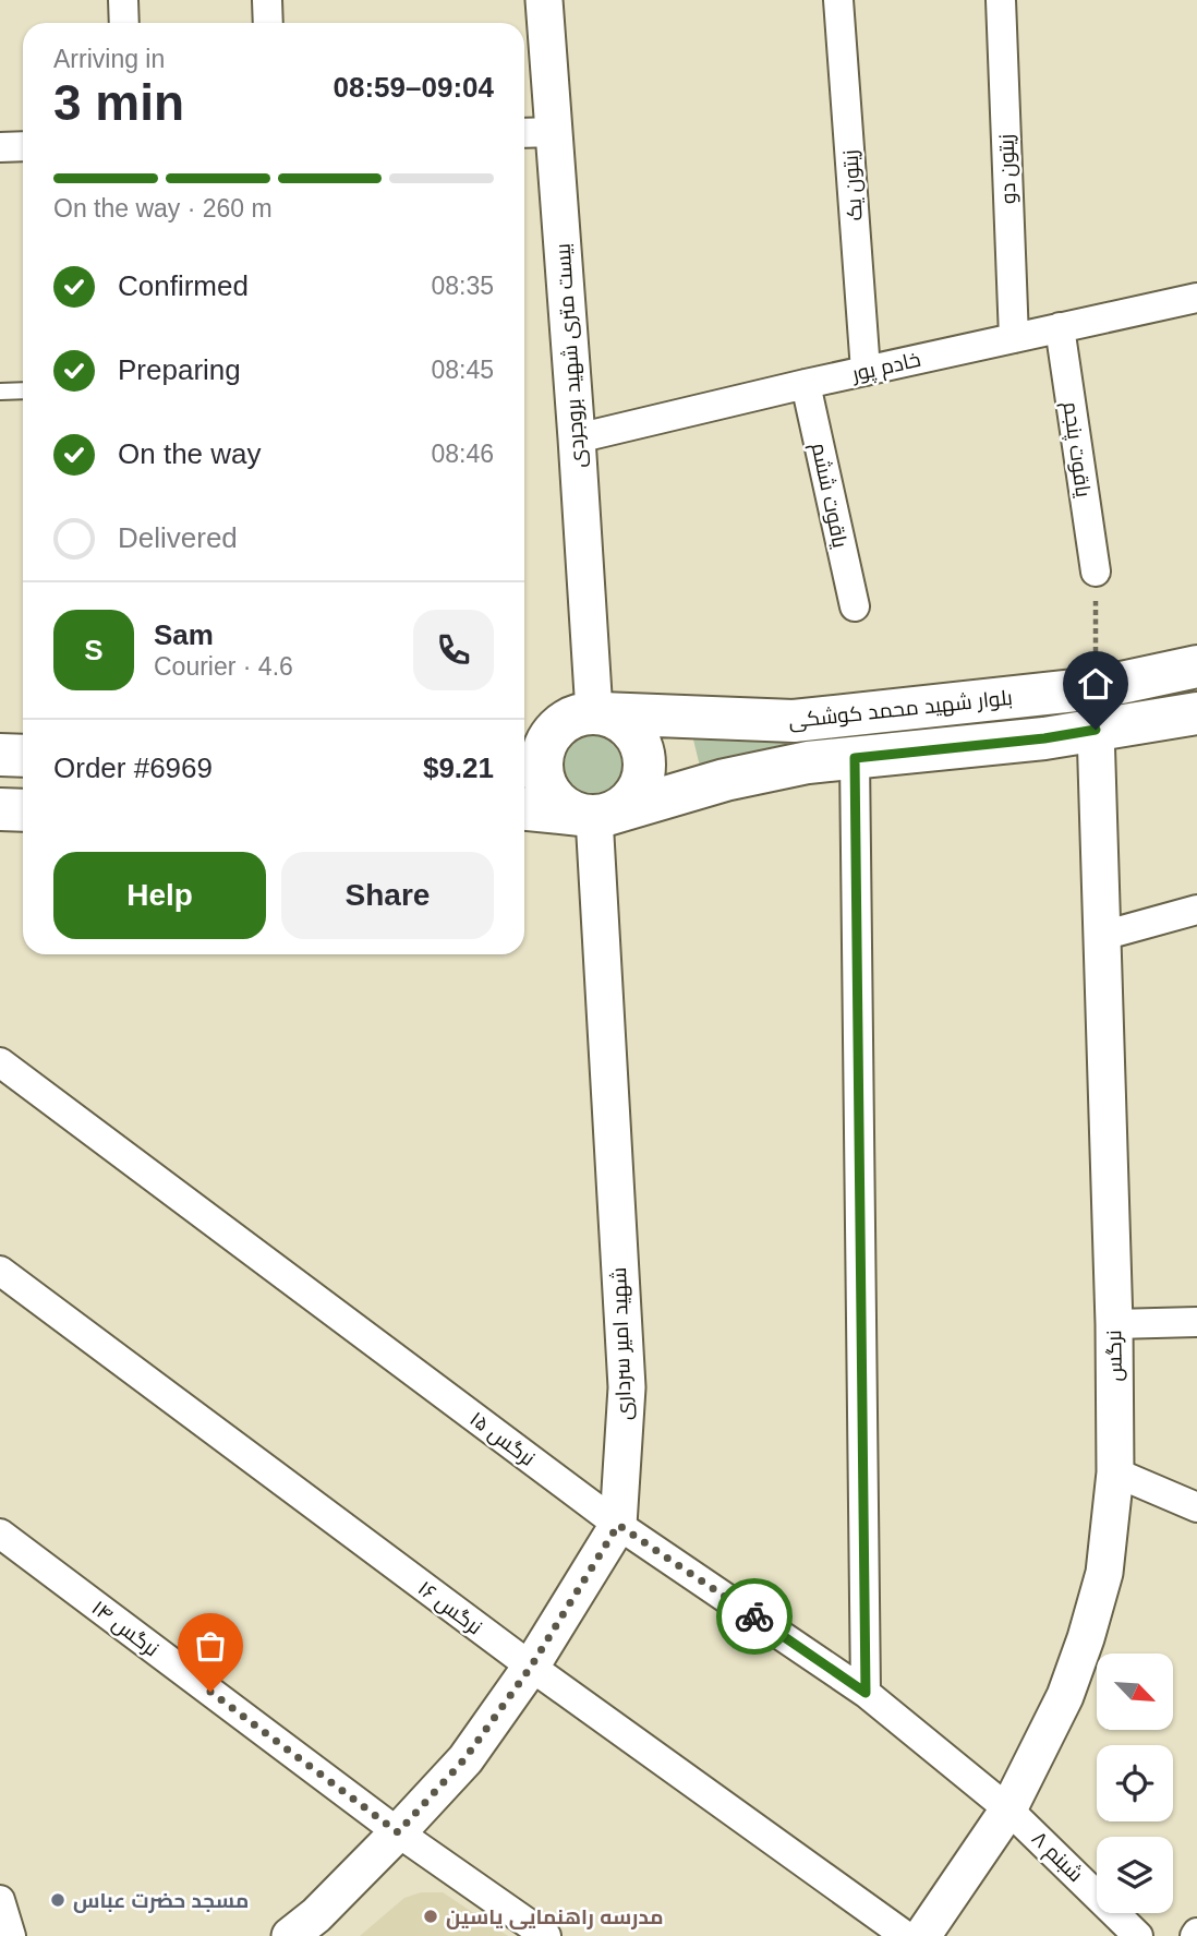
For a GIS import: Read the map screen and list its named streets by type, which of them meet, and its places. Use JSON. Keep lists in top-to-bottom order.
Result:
{
  "streets": {
    "main road": ["بلوار شهید محمد کوشکی"],
    "street": [
      "زیتون دو",
      "زیتون یک",
      "بیست متری شهید بروجردی",
      "خادم پور",
      "یاقوت پنجم",
      "یاقوت ششم",
      "شهید امیر سرداری",
      "نرگس",
      "نرگس ۱۵",
      "نرگس ۱۶",
      "نرگس ۱۴",
      "شبنم ۸"
    ]
  },
  "crossings": [
    ["زیتون دو", "خادم پور"],
    ["زیتون یک", "خادم پور"],
    ["بیست متری شهید بروجردی", "خادم پور"],
    ["بیست متری شهید بروجردی", "بلوار شهید محمد کوشکی"],
    ["خادم پور", "یاقوت پنجم"],
    ["خادم پور", "یاقوت ششم"],
    ["بلوار شهید محمد کوشکی", "شهید امیر سرداری"],
    ["بلوار شهید محمد کوشکی", "نرگس"],
    ["شهید امیر سرداری", "نرگس ۱۵"],
    ["شهید امیر سرداری", "نرگس ۱۶"],
    ["شهید امیر سرداری", "نرگس ۱۴"],
    ["نرگس", "نرگس ۱۵"],
    ["نرگس", "شبنم ۸"],
    ["نرگس ۱۵", "شبنم ۸"]
  ],
  "places": ["مسجد حضرت عباس", "مدرسه راهنمایی یاسین"],
  "north": "bottom right",
  "page": {
    "heading": ["3 min", "Arriving in", "08:59–09:04"],
    "panel": [
      "Sam",
      "Courier · 4.6",
      "Order #6969",
      "$9.21"
    ],
    "bar": "On the way · 260 m",
    "list": [
      ["Confirmed", "08:35"],
      ["Preparing", "08:45"],
      ["On the way", "08:46"],
      "Delivered"
    ],
    "round": "S",
    "buttons": ["Help", "Share"]
  }
}
